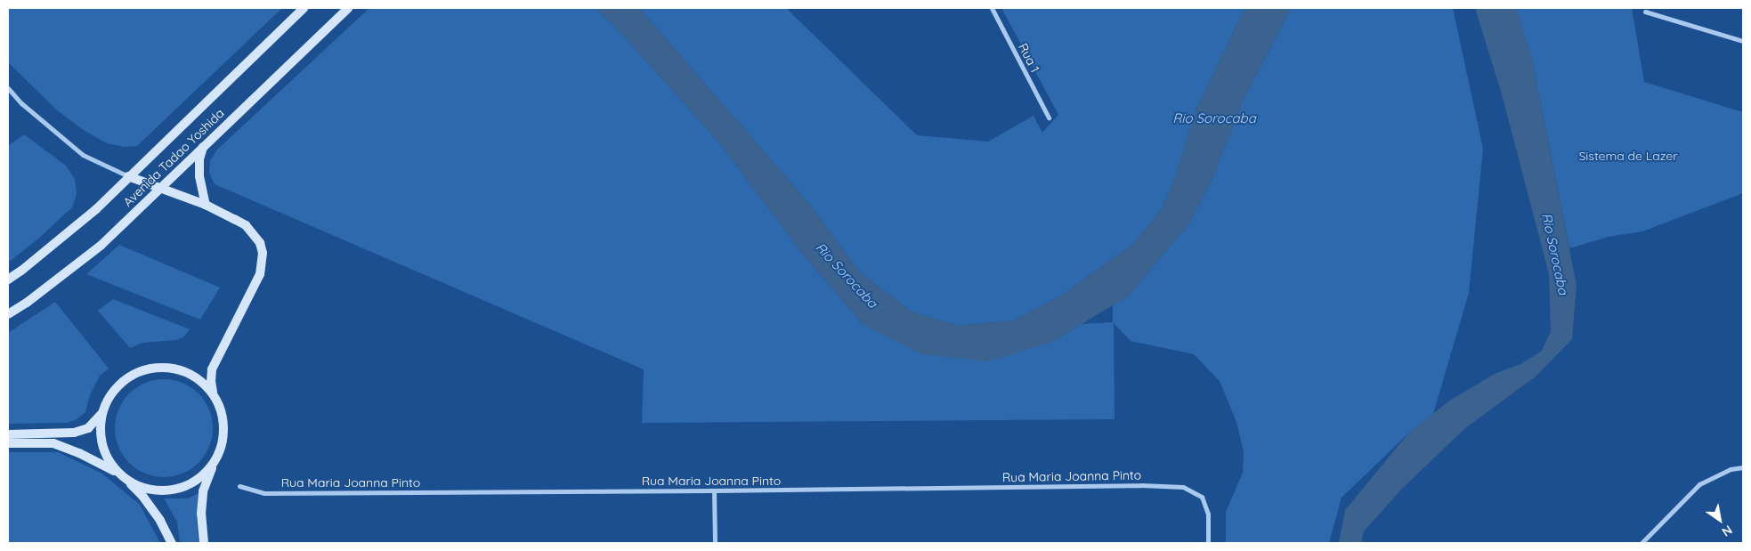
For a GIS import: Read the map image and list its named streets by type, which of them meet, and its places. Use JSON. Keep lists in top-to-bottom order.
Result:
{
  "streets": {
    "street": ["Rua 1", "Avenida Tadao Yoshida", "Rua Maria Joanna Pinto"]
  },
  "water": ["Rio Sorocaba"],
  "parks": ["Sistema de Lazer"],
  "north": "bottom right"
}
